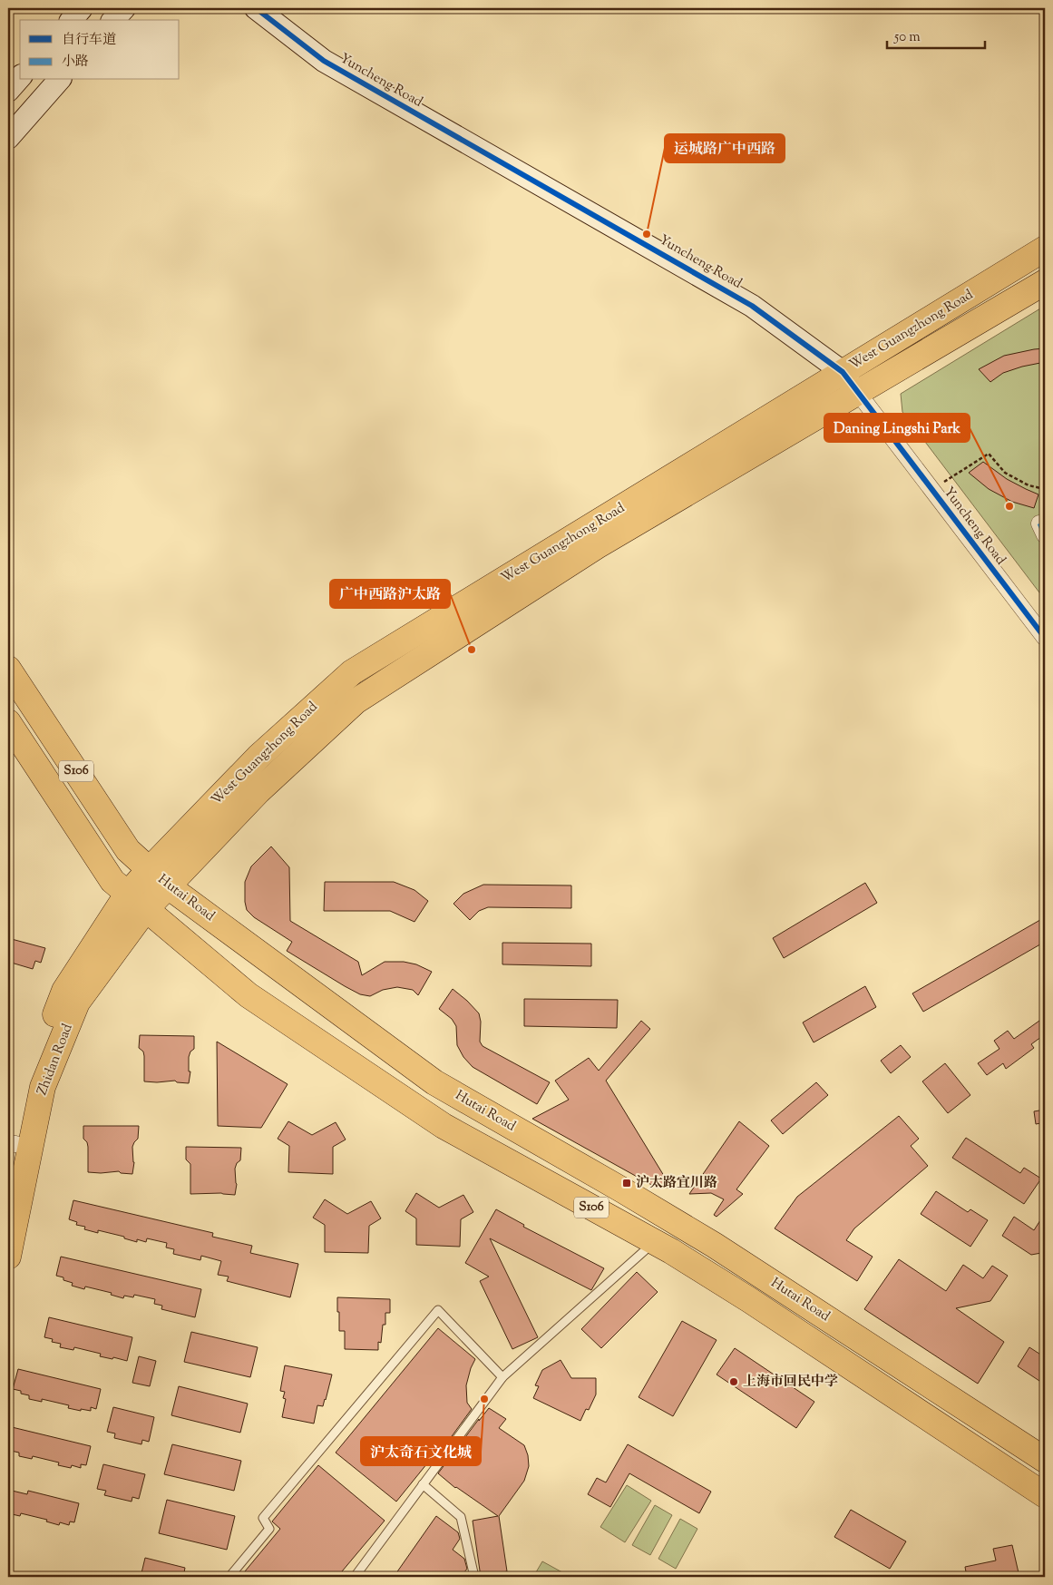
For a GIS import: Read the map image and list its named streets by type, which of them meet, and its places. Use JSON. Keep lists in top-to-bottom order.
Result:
{
  "streets": {
    "main road": [
      "West Guangzhong Road",
      "S106",
      "Hutai Road",
      "Zhidan Road"
    ],
    "street": ["Yuncheng Road"]
  },
  "crossings": [
    ["Yuncheng Road", "West Guangzhong Road"],
    ["West Guangzhong Road", "Hutai Road"],
    ["West Guangzhong Road", "Zhidan Road"],
    ["Hutai Road", "Zhidan Road"]
  ],
  "places": {
    "other": [
      "运城路广中西路",
      "Daning Lingshi Park",
      "广中西路沪太路",
      "上海市回民中学",
      "沪太奇石文化城"
    ],
    "transit": ["沪太路宜川路"]
  },
  "legend": ["自行车道", "小路"],
  "scale_bar": "50 m"
}
